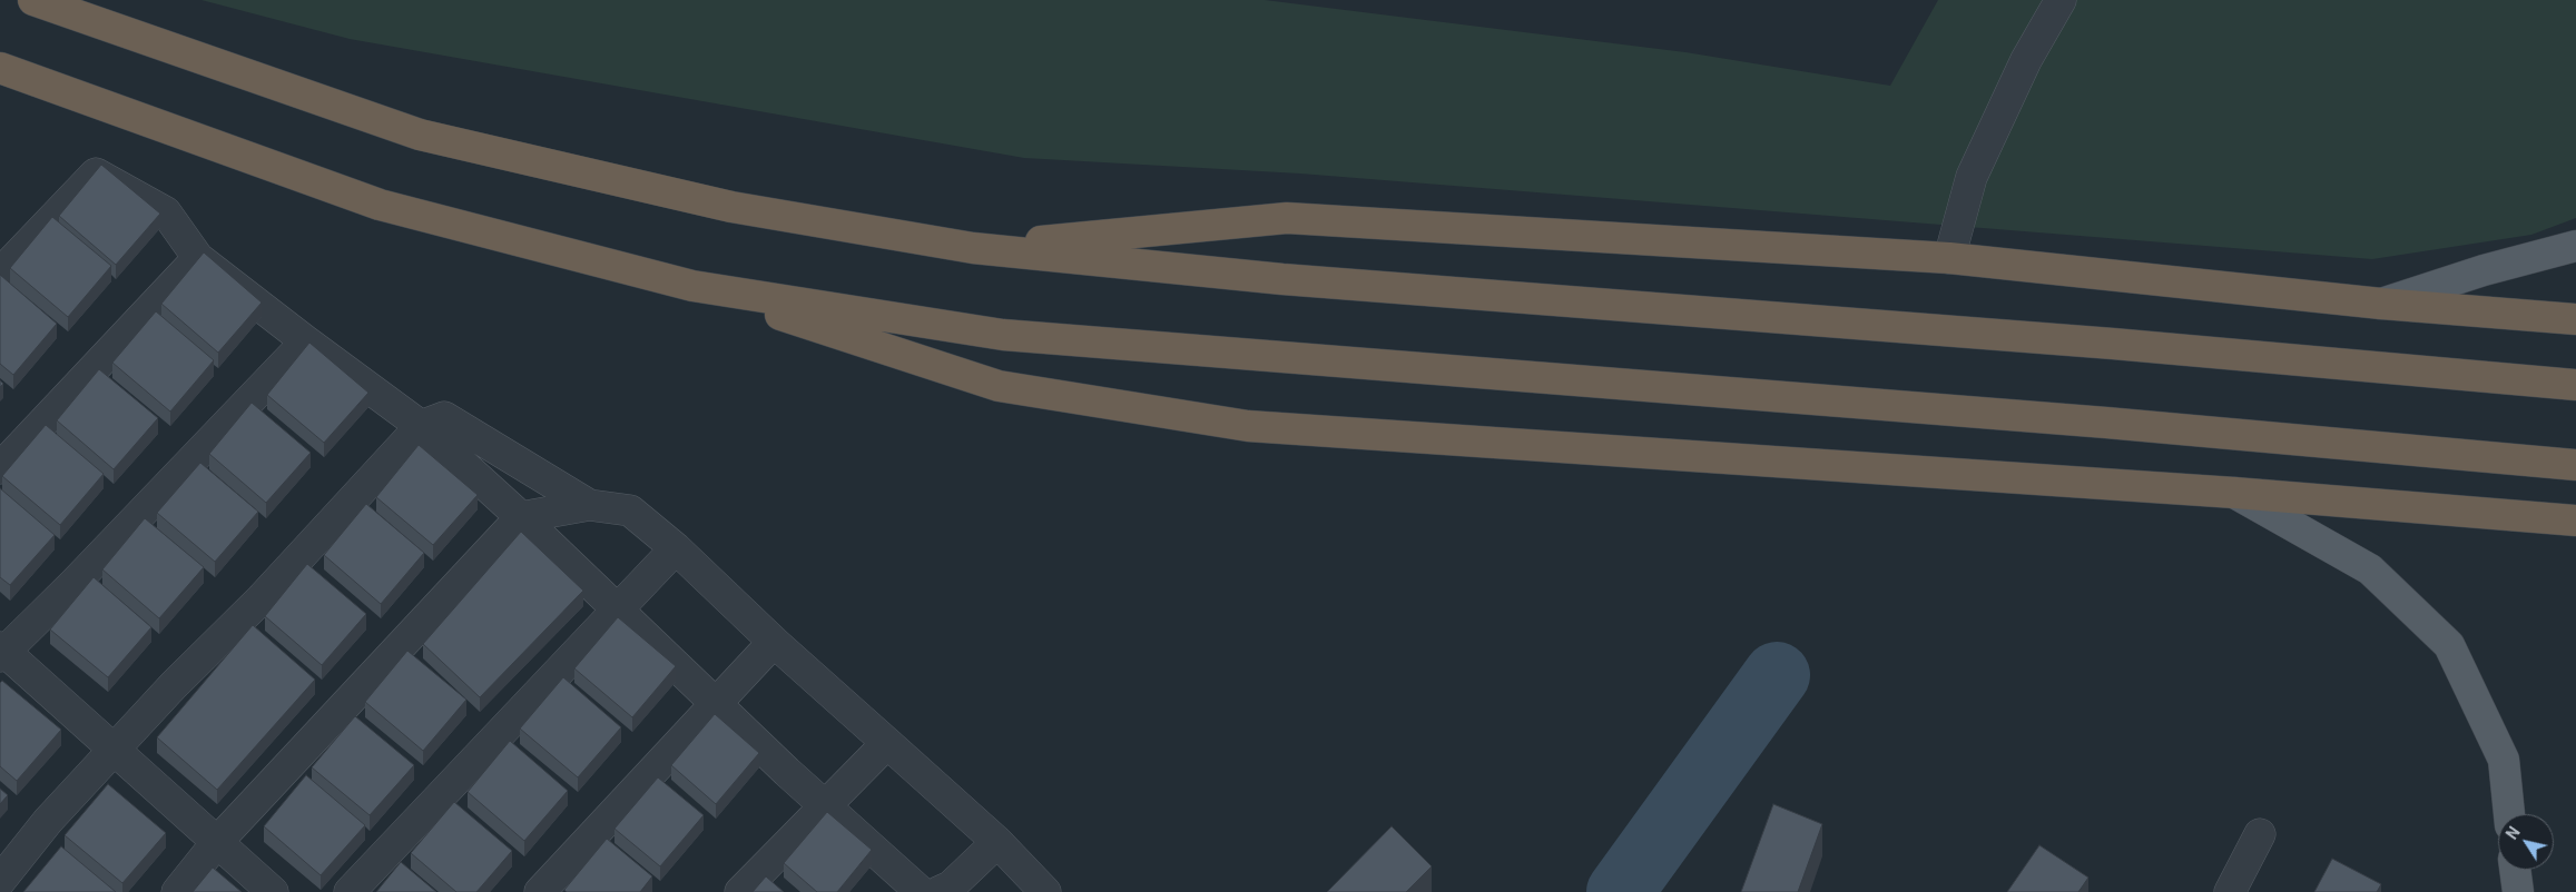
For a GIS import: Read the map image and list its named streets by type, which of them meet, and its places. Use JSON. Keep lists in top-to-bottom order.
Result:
{
  "north": "top left"
}
